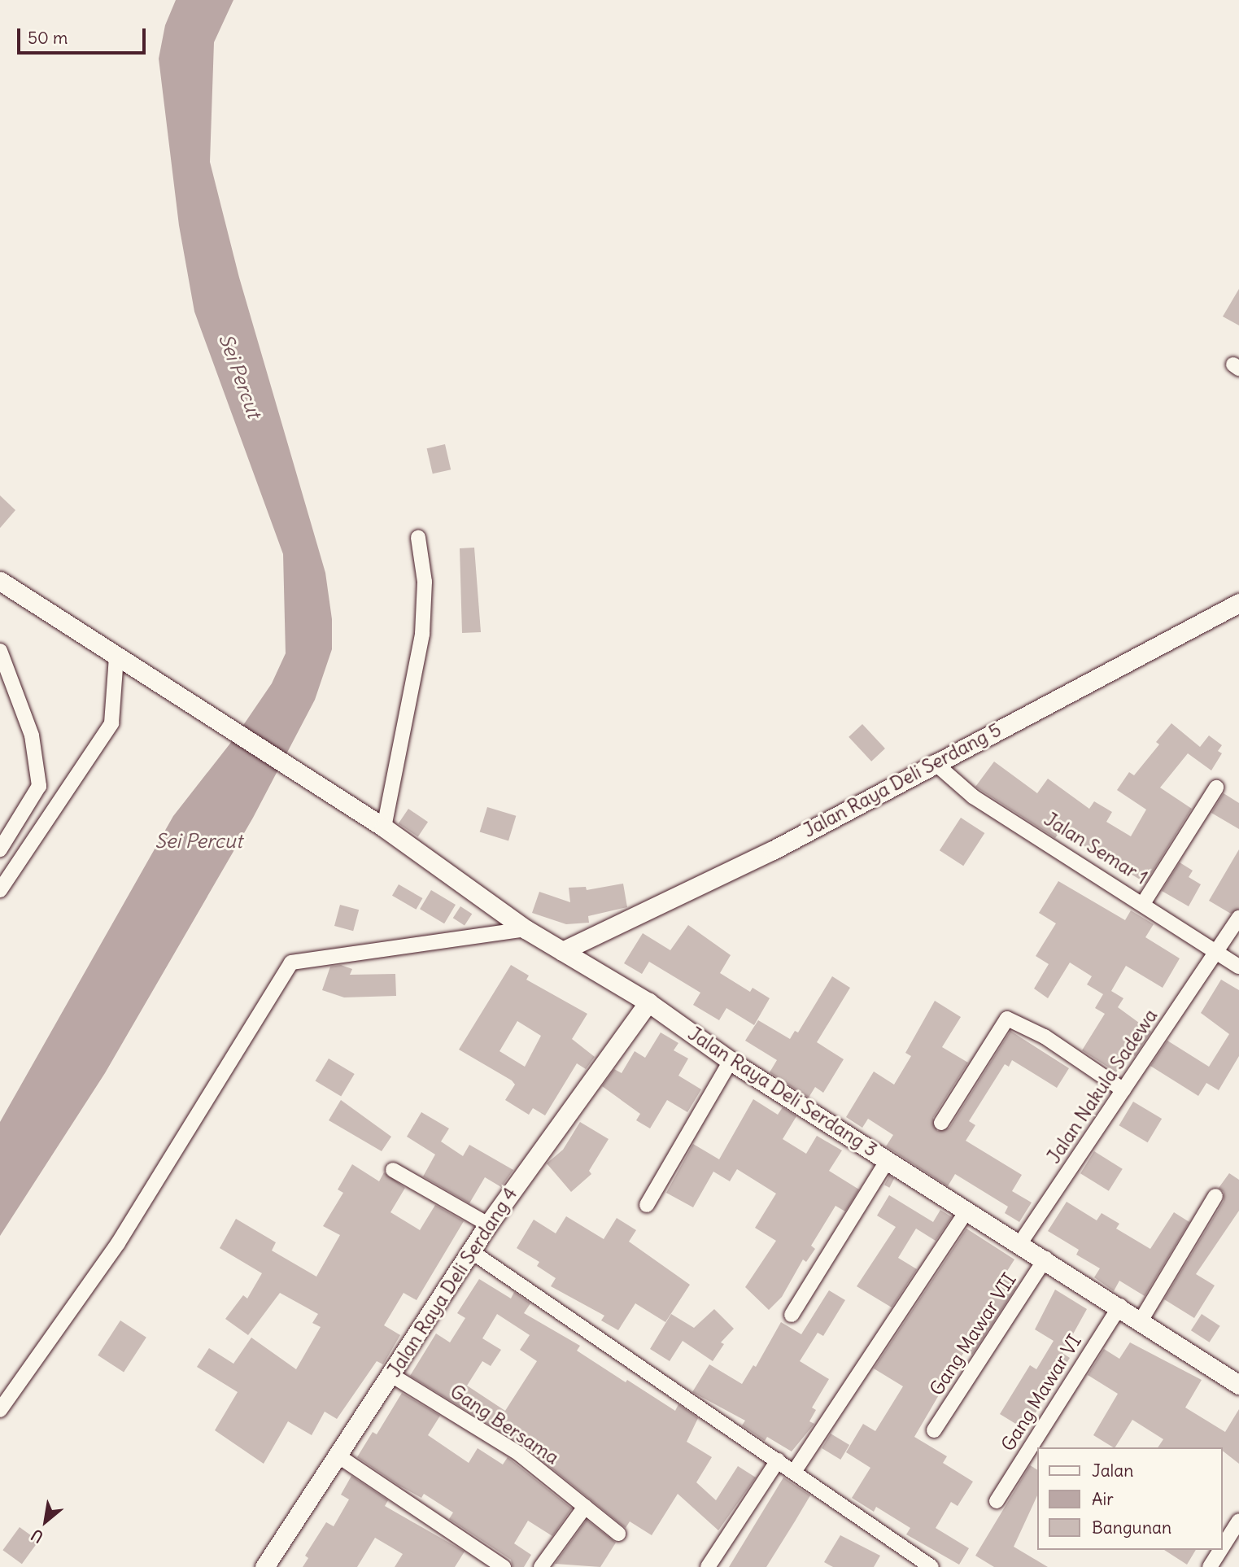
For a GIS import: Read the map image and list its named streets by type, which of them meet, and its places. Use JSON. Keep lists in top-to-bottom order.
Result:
{
  "streets": {
    "street": [
      "Jalan Raya Deli Serdang 5",
      "Jalan Semar 1",
      "Jalan Nakula Sadewa",
      "Jalan Raya Deli Serdang 3",
      "Jalan Raya Deli Serdang 4",
      "Gang Mawar VII",
      "Gang Mawar VI",
      "Gang Bersama"
    ]
  },
  "crossings": [
    ["Jalan Raya Deli Serdang 5", "Jalan Semar 1"],
    ["Jalan Raya Deli Serdang 5", "Jalan Raya Deli Serdang 3"],
    ["Jalan Semar 1", "Jalan Nakula Sadewa"],
    ["Jalan Nakula Sadewa", "Jalan Raya Deli Serdang 3"],
    ["Jalan Raya Deli Serdang 3", "Jalan Raya Deli Serdang 4"],
    ["Jalan Raya Deli Serdang 3", "Gang Mawar VII"],
    ["Jalan Raya Deli Serdang 3", "Gang Mawar VI"],
    ["Jalan Raya Deli Serdang 4", "Gang Bersama"]
  ],
  "water": ["Sei Percut"],
  "legend": ["Jalan", "Air", "Bangunan"],
  "scale_bar": "50 m",
  "north": "bottom left"
}
